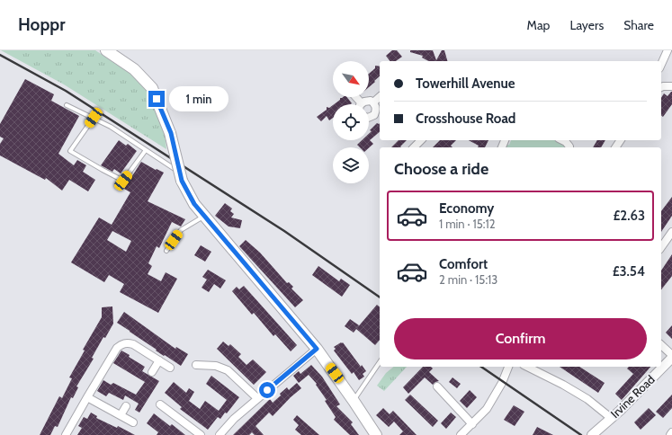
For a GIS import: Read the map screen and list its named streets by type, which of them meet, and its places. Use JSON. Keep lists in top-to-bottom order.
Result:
{
  "streets": {
    "street": ["Irvine Road"]
  },
  "north": "bottom right",
  "page": {
    "header": "Hoppr",
    "nav": ["Map", "Layers", "Share"],
    "banner": ["Towerhill Avenue", "Crosshouse Road"],
    "bubble": "1 min",
    "heading": "Choose a ride",
    "list": [
      {
        "name": "Economy",
        "note": "1 min · 15:12",
        "value": "£2.63"
      },
      {
        "name": "Comfort",
        "note": "2 min · 15:13",
        "value": "£3.54"
      }
    ],
    "buttons": "Confirm"
  }
}
